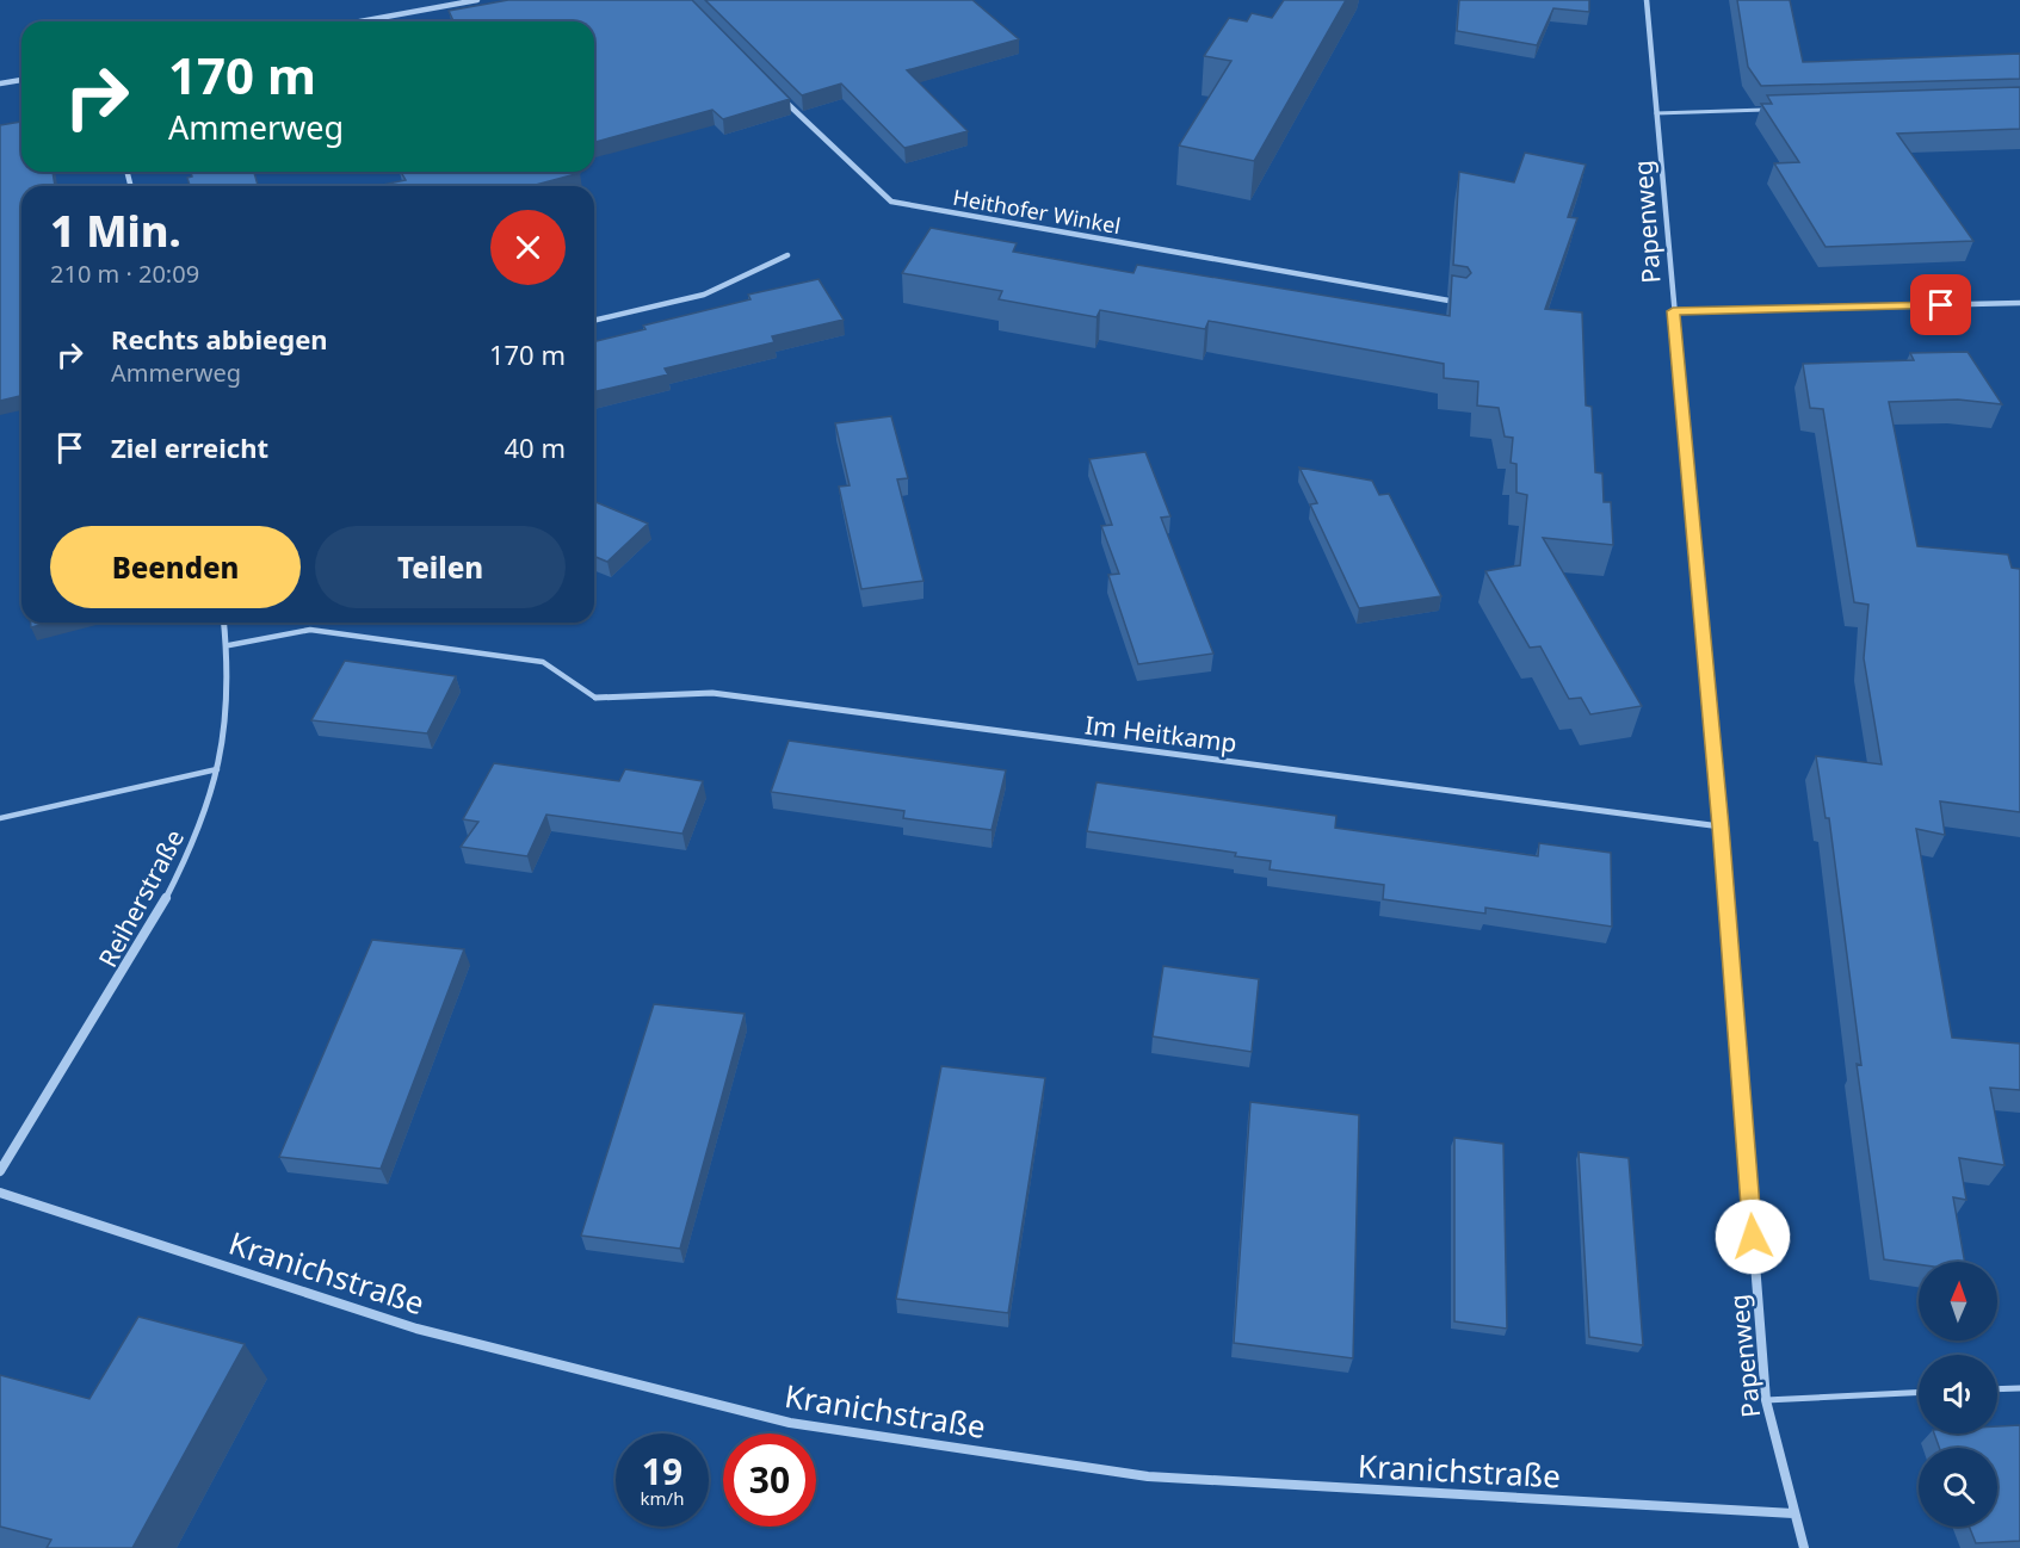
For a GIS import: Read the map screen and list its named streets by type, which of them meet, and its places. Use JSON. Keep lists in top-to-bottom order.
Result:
{
  "streets": {
    "street": [
      "Heithofer Winkel",
      "Papenweg",
      "Im Heitkamp",
      "Reiherstraße",
      "Kranichstraße"
    ]
  },
  "crossings": [
    ["Papenweg", "Im Heitkamp"],
    ["Papenweg", "Kranichstraße"]
  ],
  "north": "top",
  "page": {
    "turn": ["170 m", "Ammerweg"],
    "heading": ["1 Min.", "210 m · 20:09"],
    "list": [
      {
        "name": "Rechts abbiegen",
        "note": "Ammerweg",
        "value": "170 m"
      },
      {
        "name": "Ziel erreicht",
        "value": "40 m"
      }
    ],
    "buttons": ["Beenden", "Teilen"],
    "speed": "19 km/h",
    "limit": "30"
  }
}
